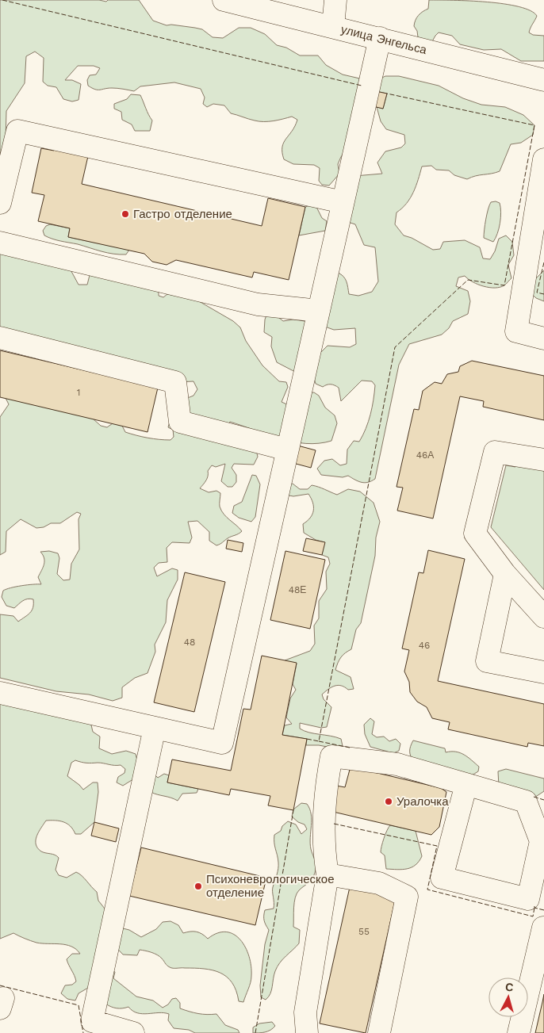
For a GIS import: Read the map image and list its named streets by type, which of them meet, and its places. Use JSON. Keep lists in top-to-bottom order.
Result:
{
  "streets": {
    "street": ["улица Энгельса"]
  },
  "places": ["Гастро отделение", "Уралочка", "Психоневрологическое отделение"],
  "house_numbers": [
    "1",
    "46А",
    "48Е",
    "48",
    "46",
    "55"
  ],
  "north": "top"
}
